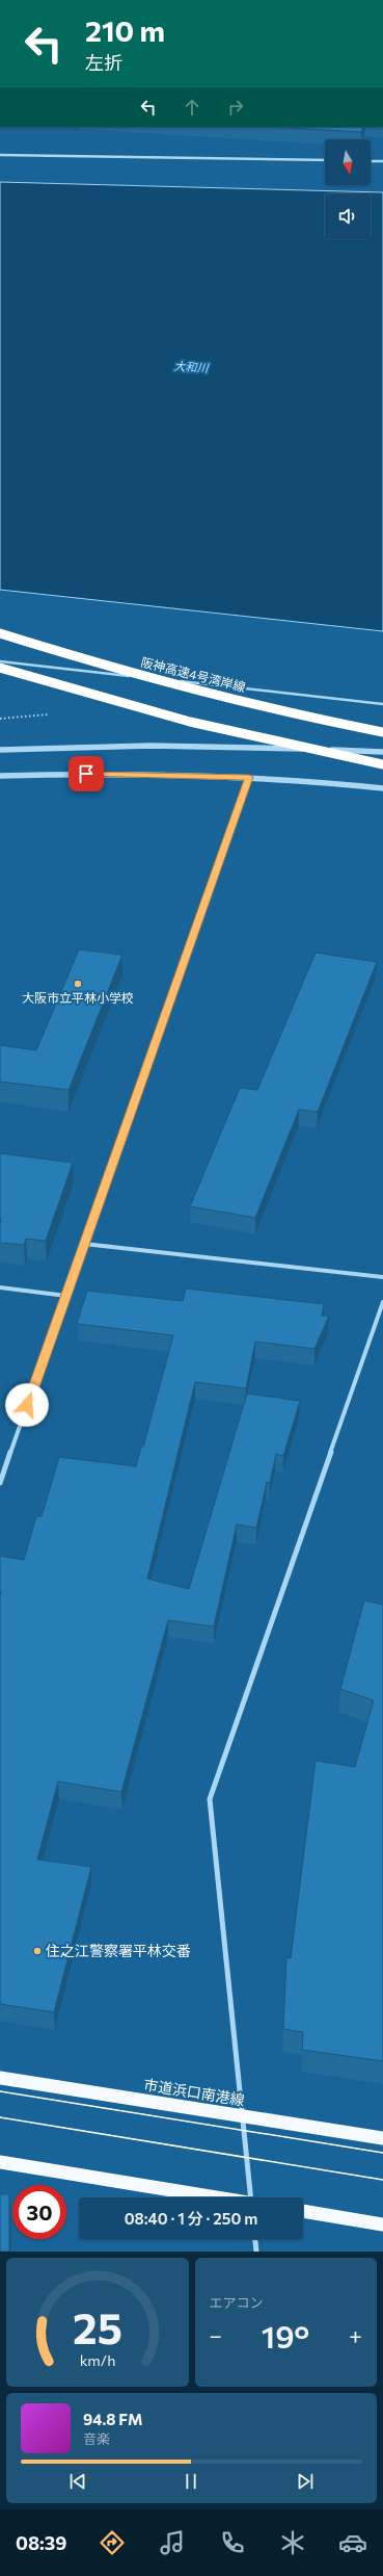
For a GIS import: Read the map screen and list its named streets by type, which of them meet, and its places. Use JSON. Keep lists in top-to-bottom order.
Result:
{
  "streets": {
    "highway": ["阪神高速4号湾岸線"],
    "main road": ["市道浜口南港線"]
  },
  "water": ["大和川"],
  "places": ["大阪市立平林小学校", "住之江警察署平林交番"],
  "north": "bottom",
  "page": {
    "turn": ["210 m", "左折"],
    "limit": "30",
    "trip": "08:40 · 1 分 · 250 m",
    "tile": "エアコン",
    "heat": ["−", "19°", "+"],
    "song": ["94.8 FM", "音楽"],
    "tabs": "08:39",
    "gauge": ["25", "km/h"]
  }
}
